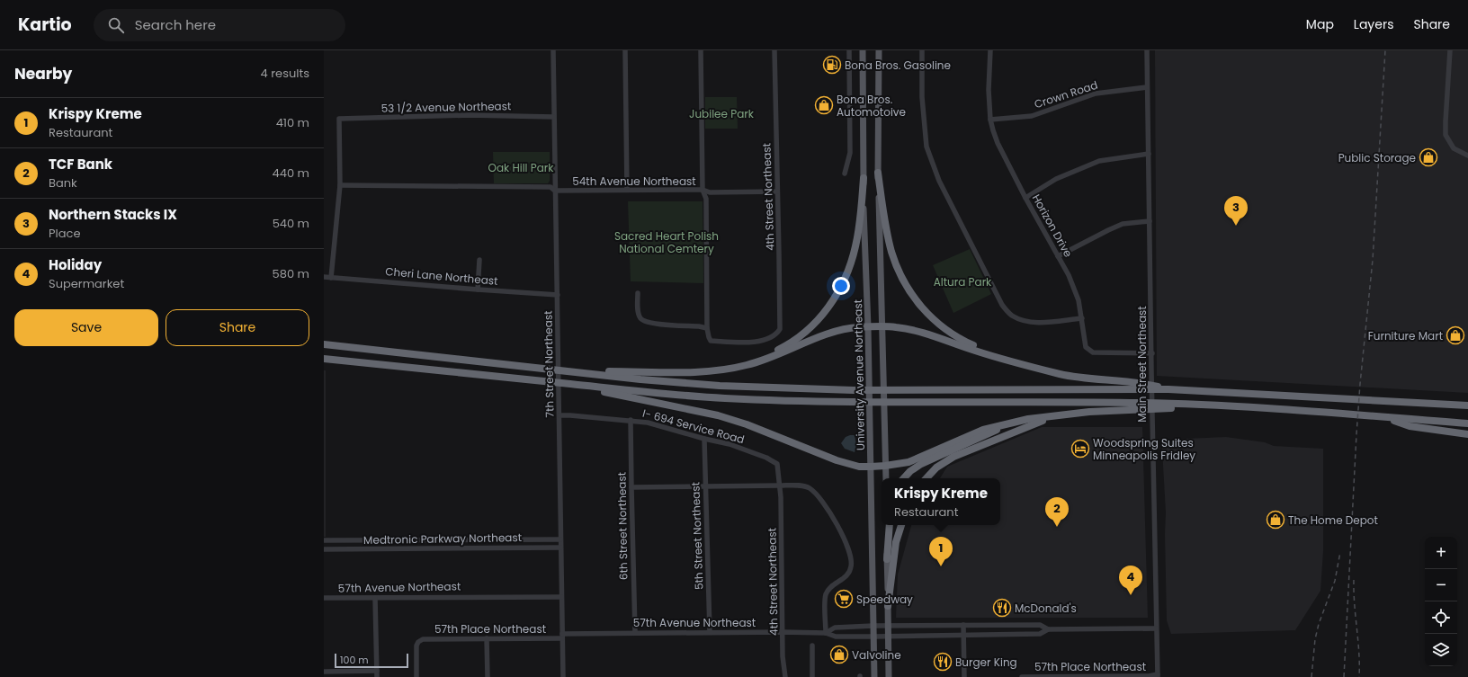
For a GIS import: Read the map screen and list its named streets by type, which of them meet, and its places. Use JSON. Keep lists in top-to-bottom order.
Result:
{
  "streets": {
    "main road": ["University Avenue Northeast"],
    "street": [
      "Crown Road",
      "53 1/2 Avenue Northeast",
      "54th Avenue Northeast",
      "4th Street Northeast",
      "Horizon Drive",
      "Cheri Lane Northeast",
      "7th Street Northeast",
      "Main Street Northeast",
      "I- 694 Service Road",
      "6th Street Northeast",
      "5th Street Northeast",
      "Medtronic Parkway Northeast",
      "57th Avenue Northeast",
      "57th Place Northeast"
    ]
  },
  "crossings": [
    ["Crown Road", "Horizon Drive"],
    ["Crown Road", "Main Street Northeast"],
    ["53 1/2 Avenue Northeast", "54th Avenue Northeast"],
    ["53 1/2 Avenue Northeast", "7th Street Northeast"],
    ["54th Avenue Northeast", "4th Street Northeast"],
    ["54th Avenue Northeast", "7th Street Northeast"],
    ["4th Street Northeast", "I- 694 Service Road"],
    ["4th Street Northeast", "57th Avenue Northeast"],
    ["Horizon Drive", "Main Street Northeast"],
    ["Cheri Lane Northeast", "7th Street Northeast"],
    ["7th Street Northeast", "I- 694 Service Road"],
    ["7th Street Northeast", "Medtronic Parkway Northeast"],
    ["7th Street Northeast", "57th Avenue Northeast"],
    ["7th Street Northeast", "57th Place Northeast"],
    ["Main Street Northeast", "57th Avenue Northeast"],
    ["Main Street Northeast", "57th Place Northeast"],
    ["University Avenue Northeast", "57th Avenue Northeast"],
    ["I- 694 Service Road", "6th Street Northeast"],
    ["I- 694 Service Road", "5th Street Northeast"],
    ["6th Street Northeast", "57th Avenue Northeast"],
    ["5th Street Northeast", "57th Avenue Northeast"],
    ["57th Avenue Northeast", "57th Place Northeast"]
  ],
  "parks": [
    "Jubilee Park",
    "Oak Hill Park",
    "Sacred Heart Polish National Cemtery",
    "Altura Park"
  ],
  "places": {
    "fuel station": ["Bona Bros. Gasoline"],
    "shop": [
      "Bona Bros. Automotoive",
      "Public Storage",
      "Furniture Mart",
      "The Home Depot",
      "Valvoline"
    ],
    "hotel": ["Woodspring Suites Minneapolis Fridley"],
    "supermarket": ["Speedway"],
    "restaurant": ["McDonald's", "Burger King"]
  },
  "scale_bar": "100 m",
  "page": {
    "header": "Kartio",
    "search": "Search here",
    "nav": ["Map", "Layers", "Share"],
    "heading": ["Nearby", "4 results"],
    "list": [
      {
        "mark": "1",
        "name": "Krispy Kreme",
        "note": "Restaurant",
        "value": "410 m"
      },
      {
        "mark": "2",
        "name": "TCF Bank",
        "note": "Bank",
        "value": "440 m"
      },
      {
        "mark": "3",
        "name": "Northern Stacks IX",
        "note": "Place",
        "value": "540 m"
      },
      {
        "mark": "4",
        "name": "Holiday",
        "note": "Supermarket",
        "value": "580 m"
      }
    ],
    "pins": [
      "3",
      "2",
      "1",
      "4"
    ],
    "buttons": ["Save", "Share"],
    "popup": ["Krispy Kreme", "Restaurant"],
    "map_buttons": ["+", "−"],
    "scale": "100 m"
  }
}
